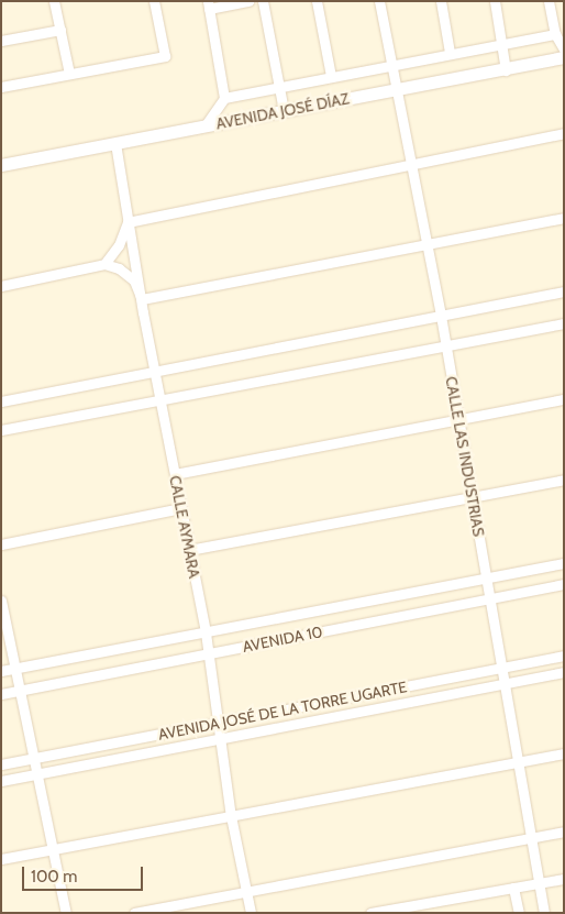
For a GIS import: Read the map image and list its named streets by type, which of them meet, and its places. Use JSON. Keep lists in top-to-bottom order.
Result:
{
  "streets": {
    "street": [
      "AVENIDA JOSÉ DÍAZ",
      "CALLE LAS INDUSTRIAS",
      "CALLE AYMARA",
      "AVENIDA 10",
      "AVENIDA JOSÉ DE LA TORRE UGARTE"
    ]
  },
  "crossings": [
    ["AVENIDA JOSÉ DÍAZ", "CALLE LAS INDUSTRIAS"],
    ["AVENIDA JOSÉ DÍAZ", "CALLE AYMARA"],
    ["CALLE LAS INDUSTRIAS", "AVENIDA 10"],
    ["CALLE LAS INDUSTRIAS", "AVENIDA JOSÉ DE LA TORRE UGARTE"],
    ["CALLE AYMARA", "AVENIDA 10"],
    ["CALLE AYMARA", "AVENIDA JOSÉ DE LA TORRE UGARTE"]
  ],
  "scale_bar": "100 m"
}
